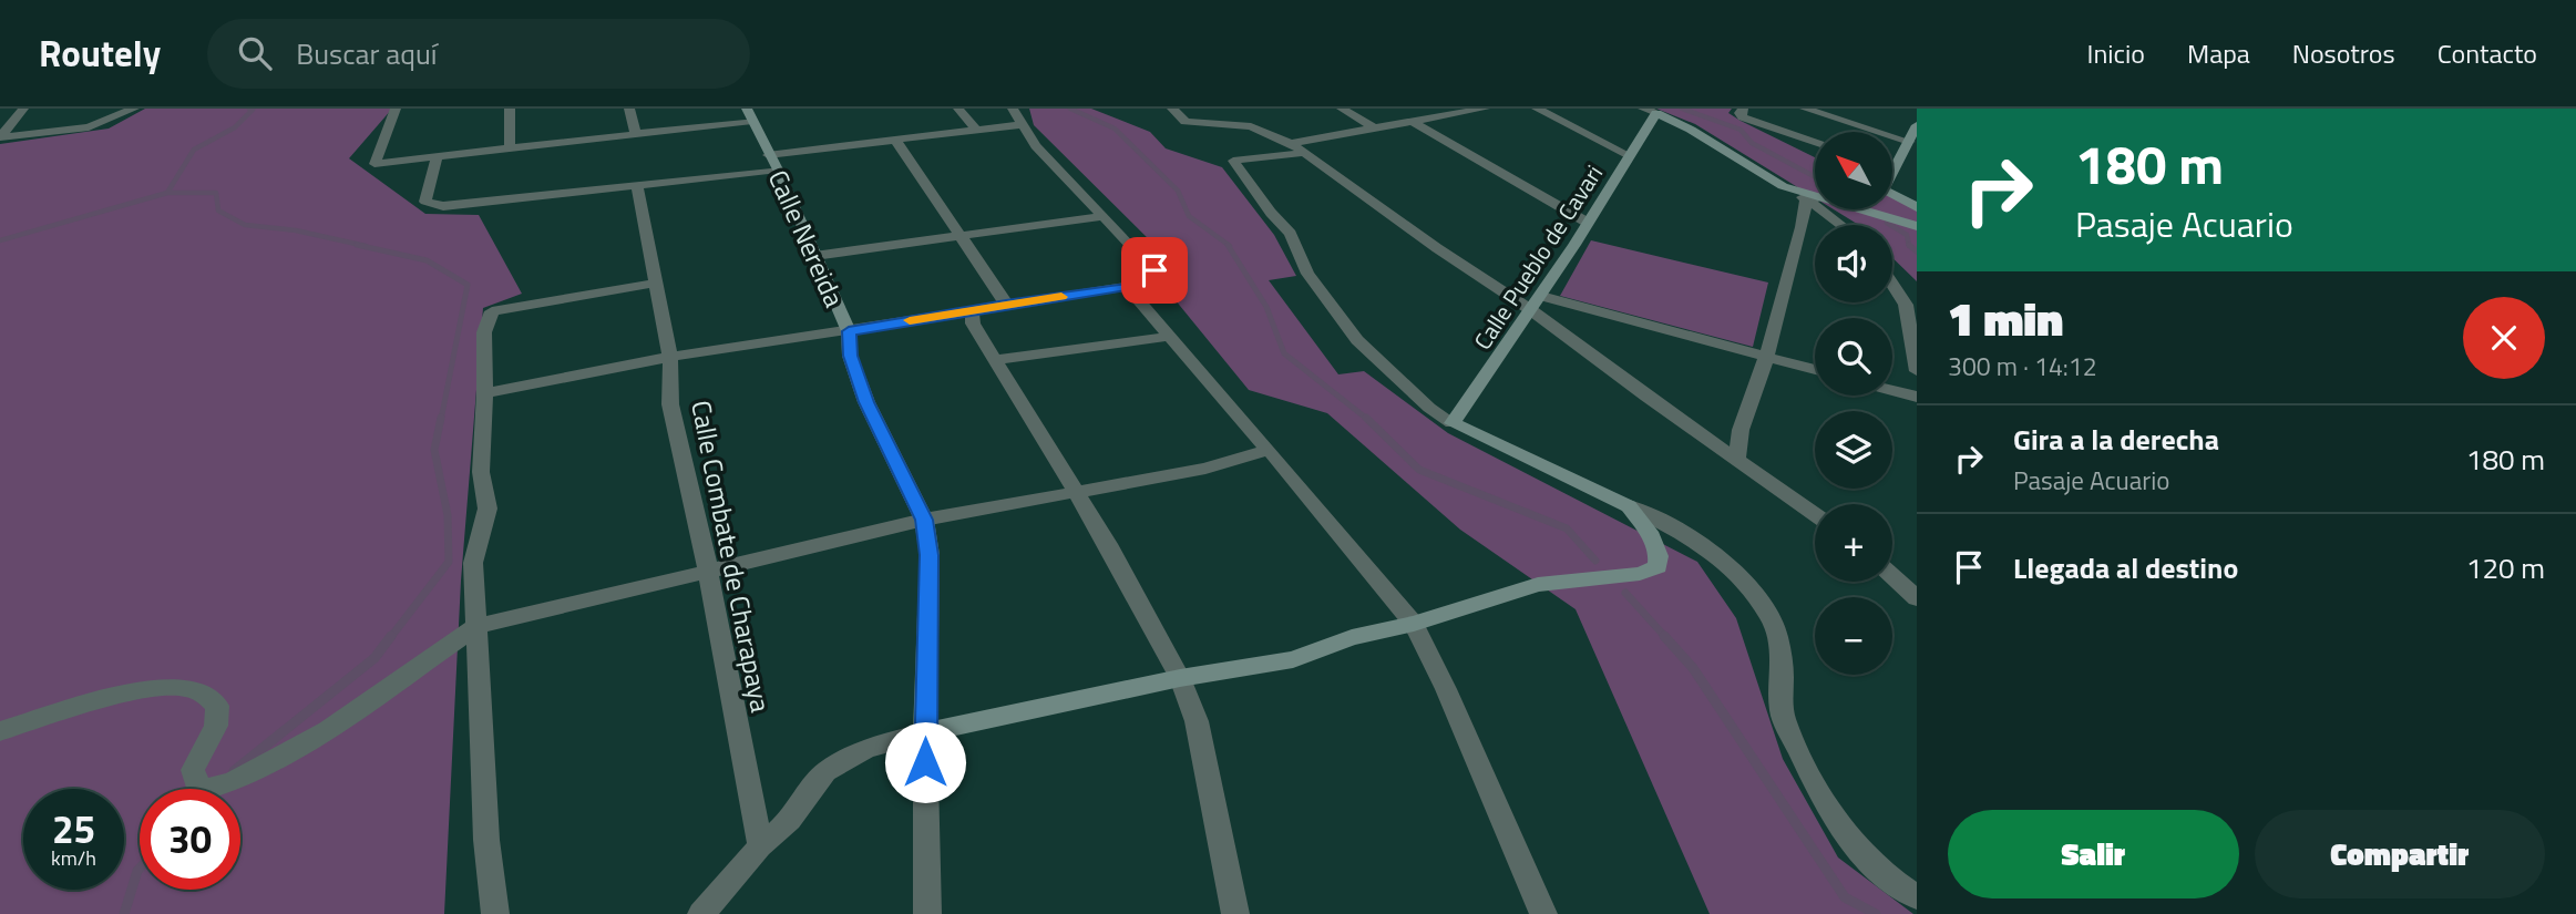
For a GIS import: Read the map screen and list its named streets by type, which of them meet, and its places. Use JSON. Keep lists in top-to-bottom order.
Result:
{
  "streets": {
    "street": ["Calle Nereida", "Calle Pueblo de Cavari", "Calle Combate de Charapaya"]
  },
  "north": "top left",
  "page": {
    "header": "Routely",
    "search": "Buscar aquí",
    "nav": [
      "Inicio",
      "Mapa",
      "Nosotros",
      "Contacto"
    ],
    "turn": ["180 m", "Pasaje Acuario"],
    "map_buttons": ["+", "−"],
    "heading": ["1 min", "300 m · 14:12"],
    "list": [
      {
        "name": "Gira a la derecha",
        "note": "Pasaje Acuario",
        "value": "180 m"
      },
      {
        "name": "Llegada al destino",
        "value": "120 m"
      }
    ],
    "speed": "25 km/h",
    "limit": "30",
    "buttons": ["Salir", "Compartir"]
  }
}
